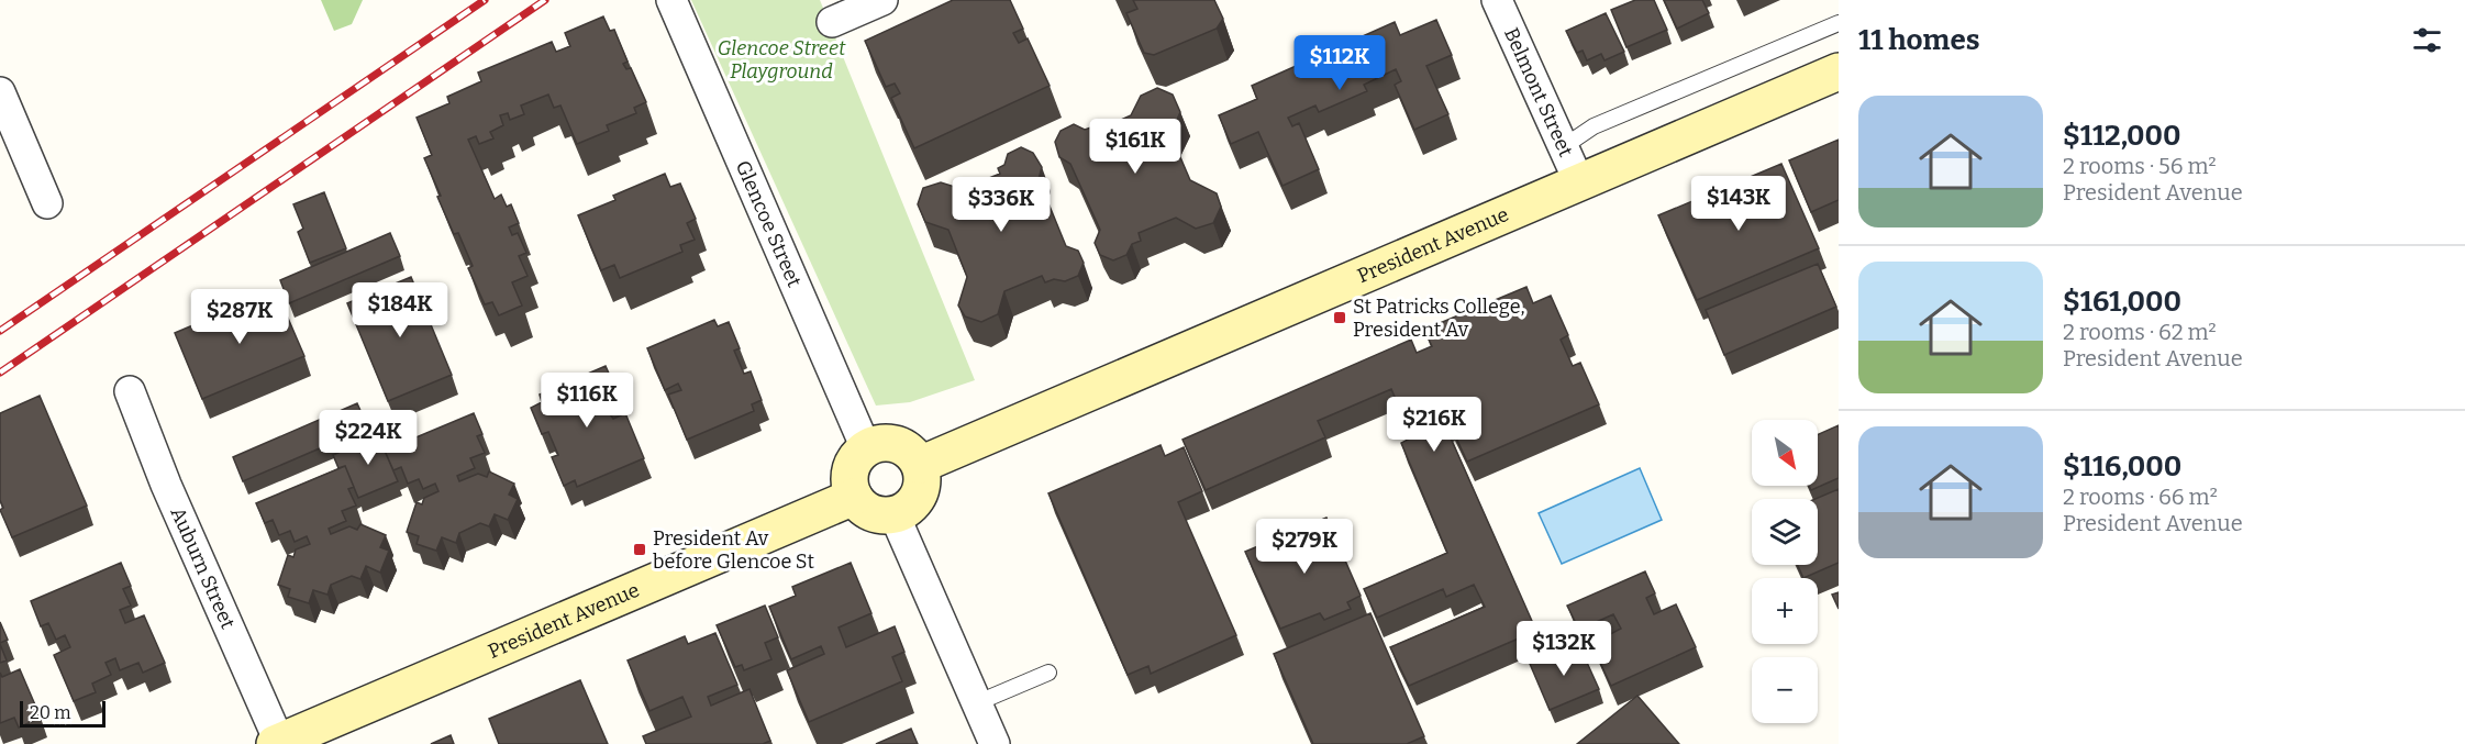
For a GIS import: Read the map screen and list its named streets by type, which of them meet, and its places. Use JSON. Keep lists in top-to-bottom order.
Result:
{
  "streets": {
    "street": [
      "Belmont Street",
      "Glencoe Street",
      "President Avenue",
      "Auburn Street"
    ]
  },
  "crossings": [
    ["Belmont Street", "President Avenue"],
    ["Glencoe Street", "President Avenue"],
    ["President Avenue", "Auburn Street"]
  ],
  "parks": ["Glencoe Street Playground"],
  "places": {
    "transit": ["St Patricks College, President Av", "President Av before Glencoe St"]
  },
  "scale_bar": "20 m",
  "north": "bottom right",
  "page": {
    "heading": "11 homes",
    "price": [
      "$112K",
      "$161K",
      "$143K",
      "$336K",
      "$184K",
      "$287K",
      "$116K",
      "$216K",
      "$224K",
      "$279K",
      "$132K"
    ],
    "list": [
      {
        "name": "$112,000",
        "note": "2 rooms · 56 m² · President Avenue"
      },
      {
        "name": "$161,000",
        "note": "2 rooms · 62 m² · President Avenue"
      },
      {
        "name": "$116,000",
        "note": "2 rooms · 66 m² · President Avenue"
      }
    ],
    "map_buttons": ["+", "−"],
    "scale": "20 m"
  }
}
